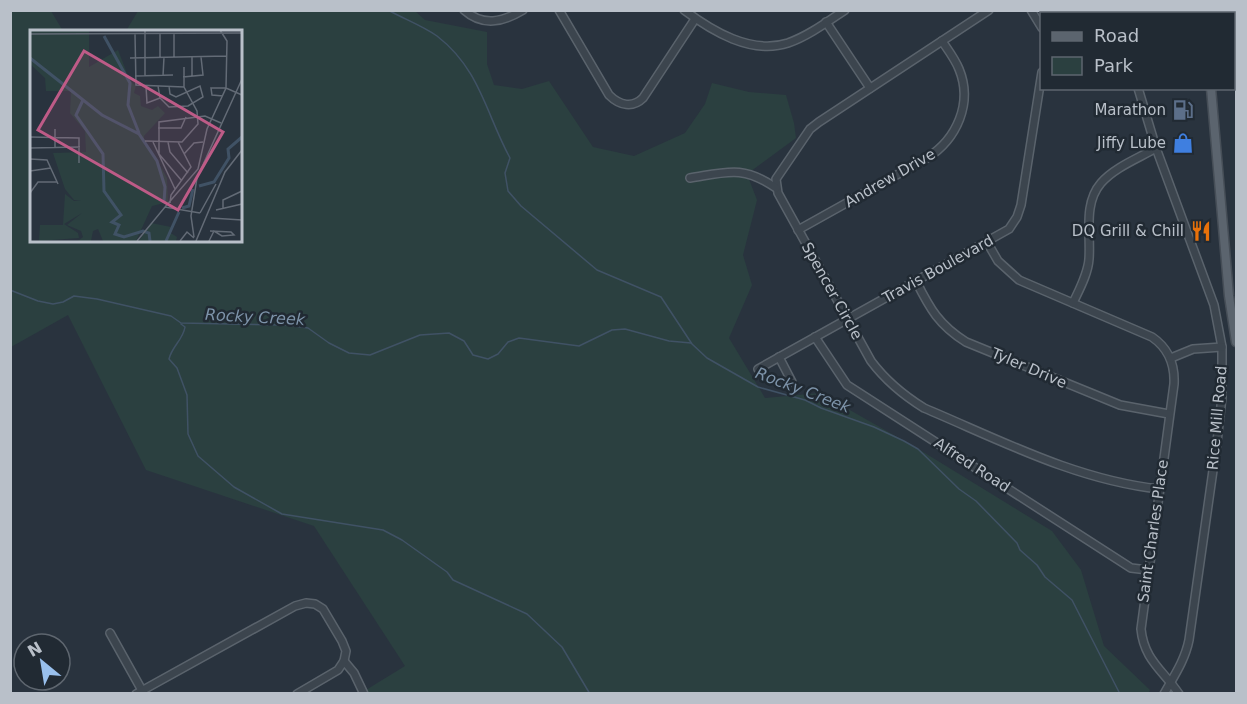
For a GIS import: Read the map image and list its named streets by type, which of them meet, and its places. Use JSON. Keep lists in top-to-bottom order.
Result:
{
  "streets": {
    "street": [
      "Andrew Drive",
      "Travis Boulevard",
      "Spencer Circle",
      "Tyler Drive",
      "Rice Mill Road",
      "Alfred Road",
      "Saint Charles Place"
    ]
  },
  "crossings": [
    ["Andrew Drive", "Spencer Circle"],
    ["Travis Boulevard", "Spencer Circle"],
    ["Travis Boulevard", "Tyler Drive"],
    ["Travis Boulevard", "Alfred Road"],
    ["Spencer Circle", "Saint Charles Place"],
    ["Tyler Drive", "Saint Charles Place"],
    ["Rice Mill Road", "Saint Charles Place"],
    ["Alfred Road", "Saint Charles Place"]
  ],
  "water": ["Rocky Creek"],
  "places": {
    "fuel station": ["Marathon"],
    "shop": ["Jiffy Lube"],
    "restaurant": ["DQ Grill & Chill"]
  },
  "legend": ["Road", "Park"],
  "north": "top left"
}
